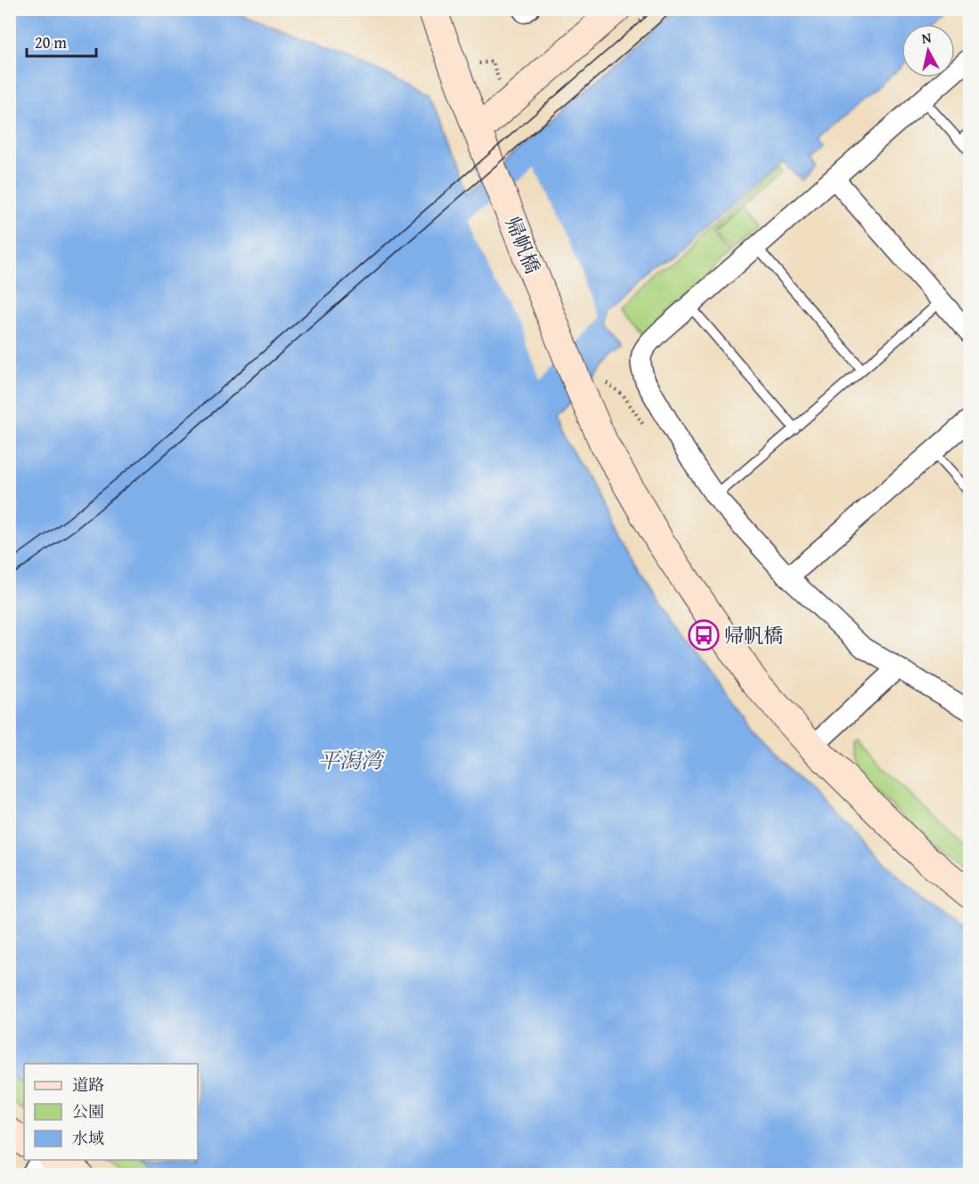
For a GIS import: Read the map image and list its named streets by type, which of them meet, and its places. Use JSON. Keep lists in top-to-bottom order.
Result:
{
  "streets": {
    "street": ["帰帆橋"]
  },
  "water": ["平潟湾"],
  "places": {
    "bus stop": ["帰帆橋"]
  },
  "legend": ["道路", "公園", "水域"],
  "scale_bar": "20 m",
  "north": "top"
}
